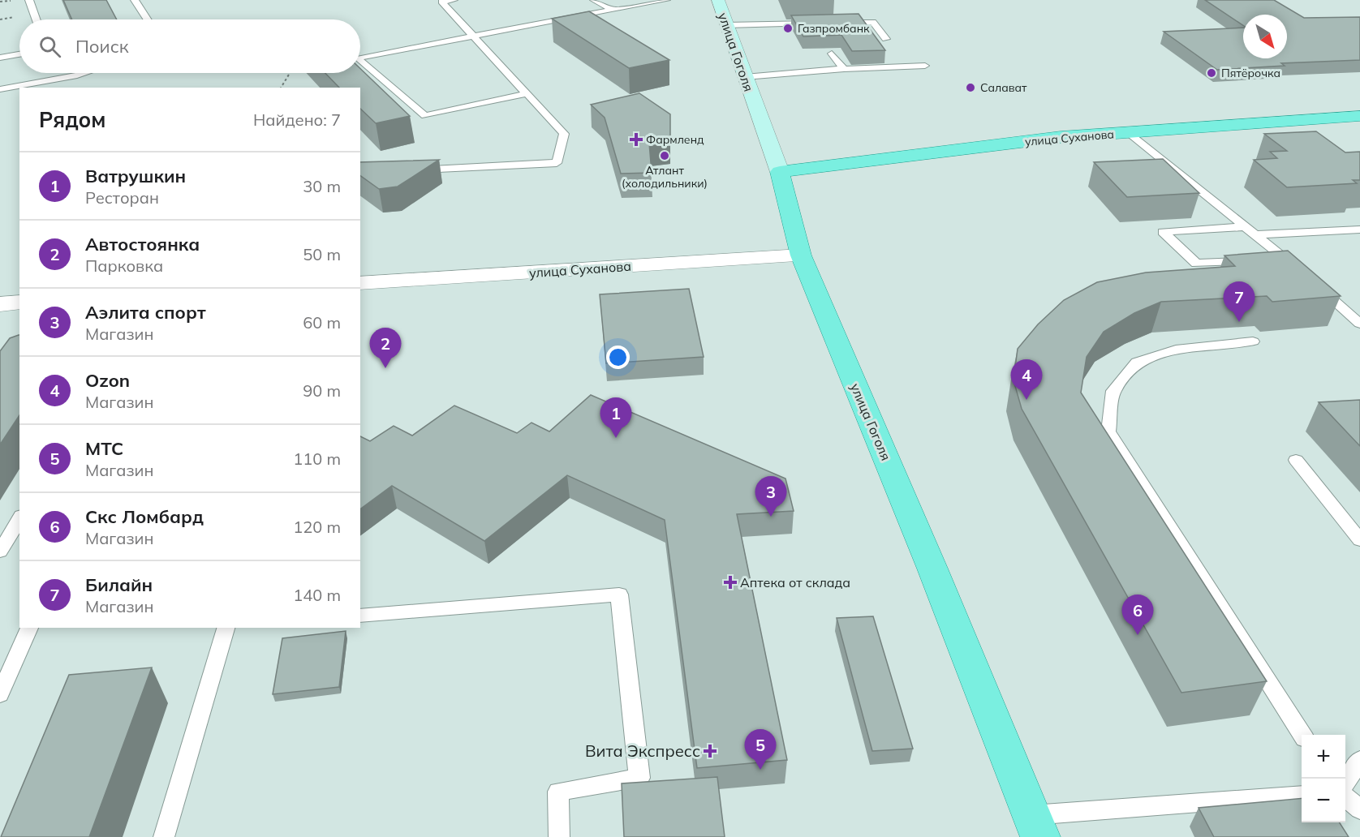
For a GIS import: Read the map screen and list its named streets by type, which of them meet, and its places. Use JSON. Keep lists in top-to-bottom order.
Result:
{
  "streets": {
    "main road": ["улица Гоголя", "улица Суханова"]
  },
  "crossings": [
    ["улица Гоголя", "улица Суханова"]
  ],
  "places": {
    "other": [
      "Газпромбанк",
      "Пятёрочка",
      "Салават",
      "Атлант (холодильники)"
    ],
    "health": ["Фармленд", "Аптека от склада", "Вита Экспресс"]
  },
  "north": "bottom right",
  "page": {
    "search": "Поиск",
    "heading": ["Рядом", "Найдено: 7"],
    "list": [
      {
        "mark": "1",
        "name": "Ватрушкин",
        "note": "Ресторан",
        "value": "30 m"
      },
      {
        "mark": "2",
        "name": "Автостоянка",
        "note": "Парковка",
        "value": "50 m"
      },
      {
        "mark": "3",
        "name": "Аэлита спорт",
        "note": "Магазин",
        "value": "60 m"
      },
      {
        "mark": "4",
        "name": "Ozon",
        "note": "Магазин",
        "value": "90 m"
      },
      {
        "mark": "5",
        "name": "МТС",
        "note": "Магазин",
        "value": "110 m"
      },
      {
        "mark": "6",
        "name": "Скс Ломбард",
        "note": "Магазин",
        "value": "120 m"
      },
      {
        "mark": "7",
        "name": "Билайн",
        "note": "Магазин",
        "value": "140 m"
      }
    ],
    "pins": [
      "7",
      "2",
      "4",
      "1",
      "3",
      "6",
      "5"
    ],
    "map_buttons": ["+", "−"]
  }
}
